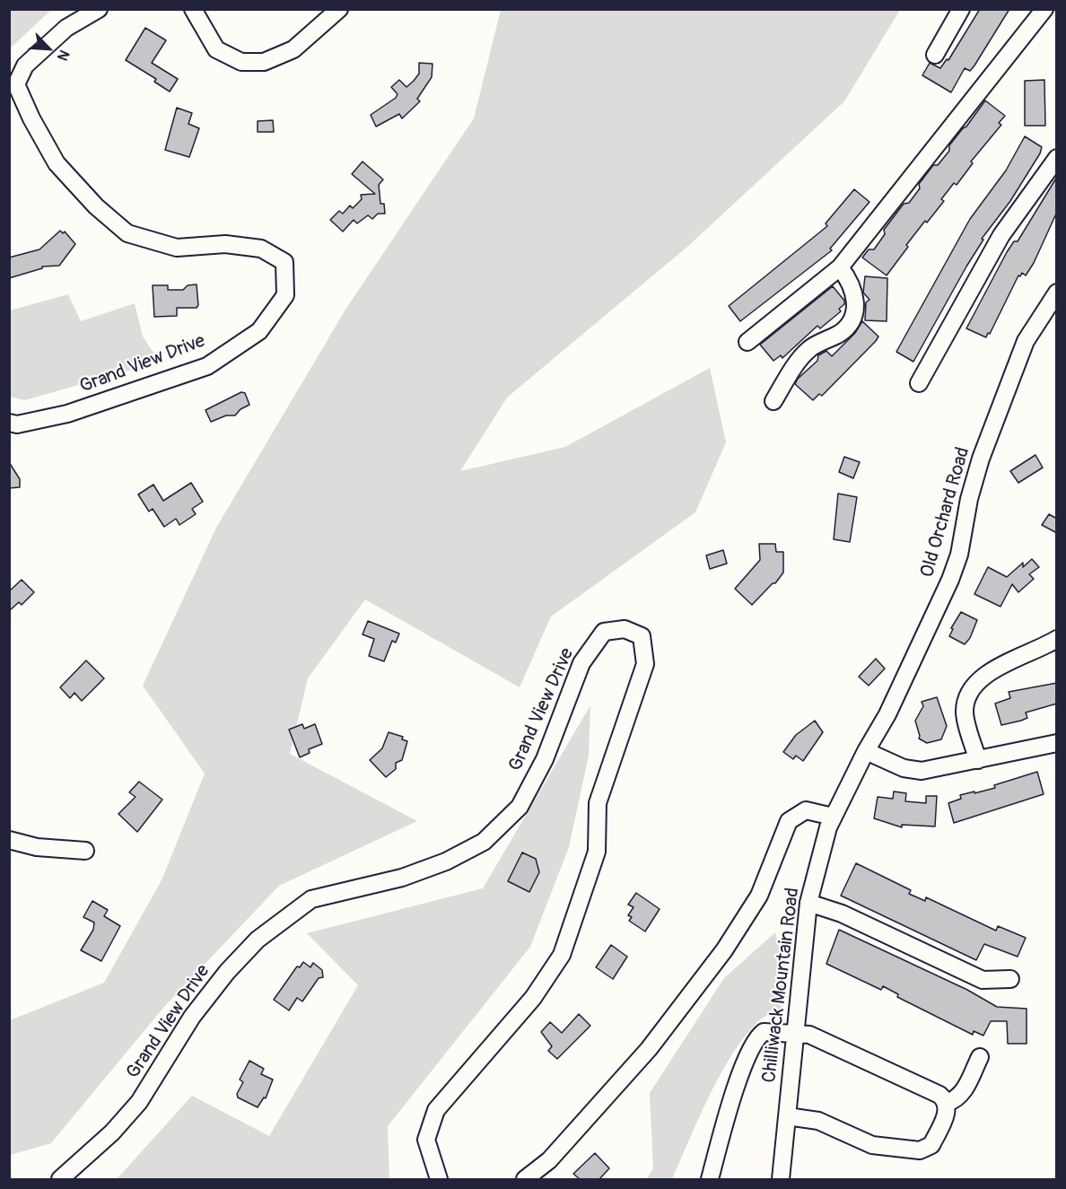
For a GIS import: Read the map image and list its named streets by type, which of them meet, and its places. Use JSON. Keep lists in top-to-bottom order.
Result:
{
  "streets": {
    "street": ["Grand View Drive", "Old Orchard Road", "Chilliwack Mountain Road"]
  },
  "crossings": [
    ["Old Orchard Road", "Chilliwack Mountain Road"]
  ],
  "north": "bottom right"
}
